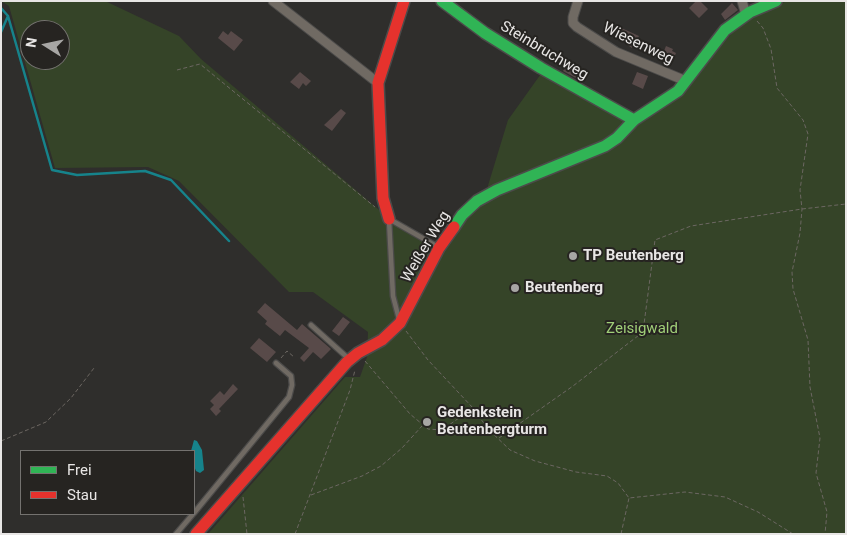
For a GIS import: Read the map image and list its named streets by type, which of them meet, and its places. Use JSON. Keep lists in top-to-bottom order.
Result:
{
  "streets": {
    "street": ["Wiesenweg", "Steinbruchweg", "Weißer Weg"]
  },
  "crossings": [
    ["Wiesenweg", "Weißer Weg"],
    ["Steinbruchweg", "Weißer Weg"]
  ],
  "parks": ["Zeisigwald"],
  "places": ["TP Beutenberg", "Beutenberg", "Gedenkstein Beutenbergturm"],
  "legend": ["Frei", "Stau"],
  "north": "left"
}
